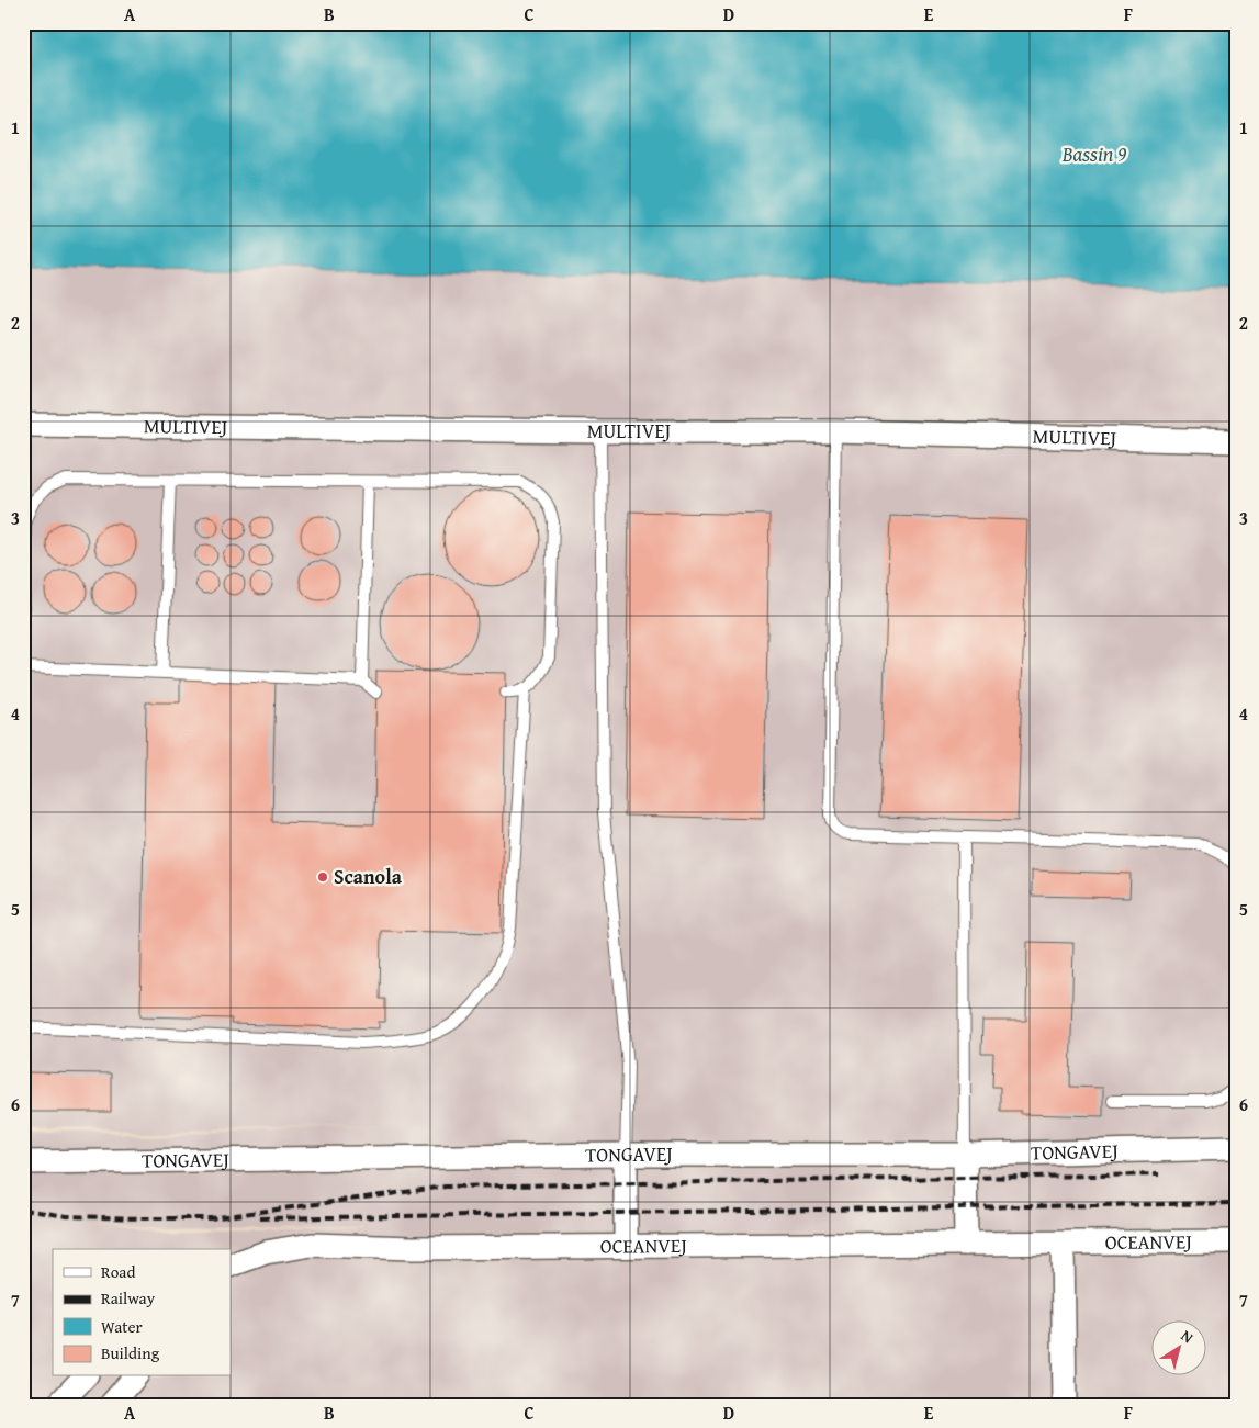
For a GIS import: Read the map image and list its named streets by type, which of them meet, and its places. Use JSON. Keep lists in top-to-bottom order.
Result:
{
  "streets": {
    "street": ["MULTIVEJ", "TONGAVEJ", "OCEANVEJ"]
  },
  "water": ["Bassin 9"],
  "places": ["Scanola"],
  "legend": [
    "Road",
    "Railway",
    "Water",
    "Building"
  ],
  "north": "top right",
  "grid": {
    "columns": [
      "A",
      "B",
      "C",
      "D",
      "E",
      "F"
    ],
    "rows": [
      "1",
      "2",
      "3",
      "4",
      "5",
      "6",
      "7"
    ]
  }
}
